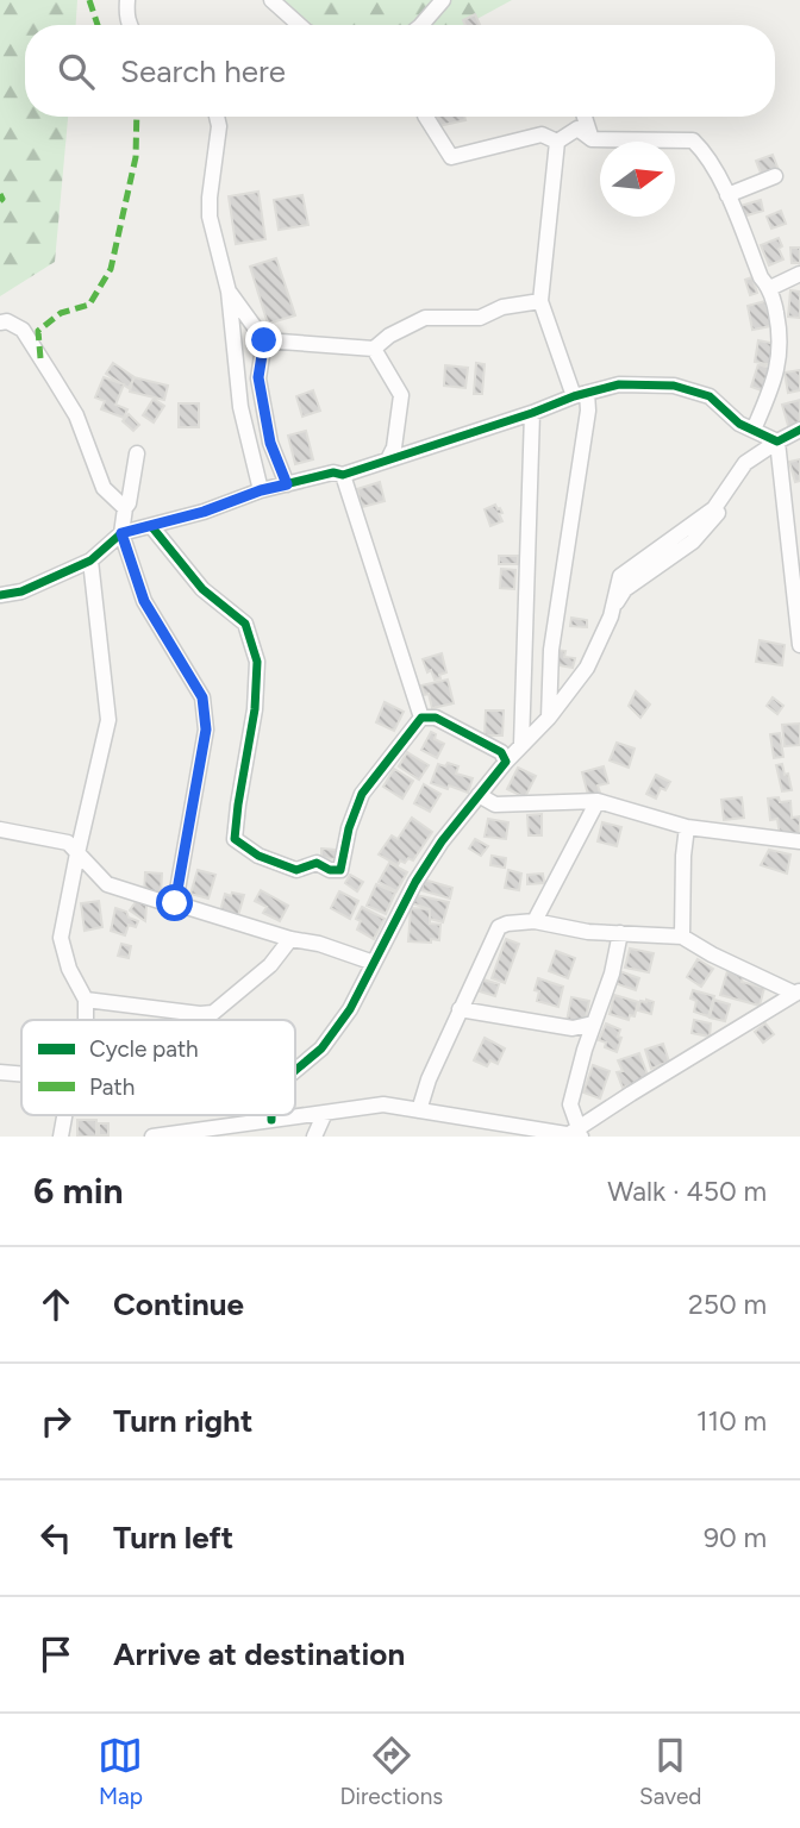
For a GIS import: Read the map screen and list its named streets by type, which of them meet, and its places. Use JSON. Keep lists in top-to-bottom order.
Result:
{
  "legend": ["Cycle path", "Path"],
  "north": "right",
  "page": {
    "search": "Search here",
    "heading": ["6 min", "Walk · 450 m"],
    "list": [
      ["Continue", "250 m"],
      ["Turn right", "110 m"],
      ["Turn left", "90 m"],
      "Arrive at destination"
    ],
    "nav": ["Map", "Directions", "Saved"]
  }
}
